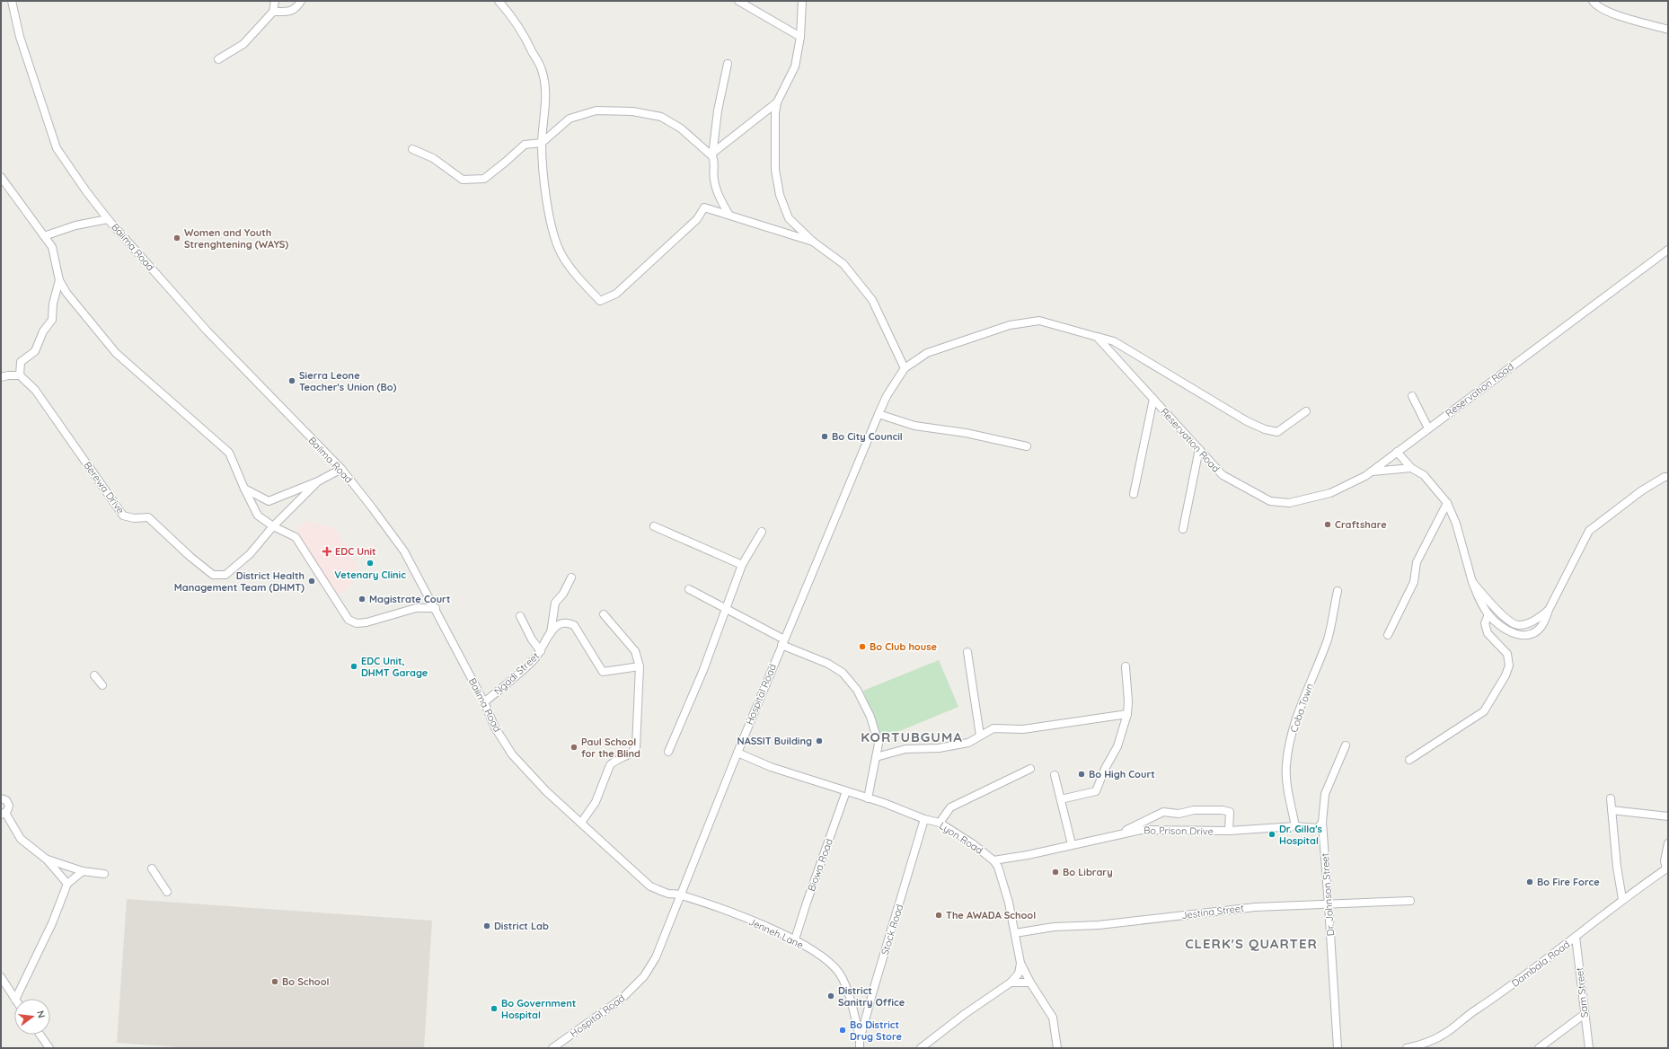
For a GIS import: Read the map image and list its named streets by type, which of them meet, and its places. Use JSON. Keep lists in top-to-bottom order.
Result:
{
  "streets": {
    "street": [
      "Baiima Road",
      "Reservation Road",
      "Berewa Drive",
      "Ngadi Street",
      "Hospital Road",
      "Coba Town",
      "Bo Prison Drive",
      "Lyon Road",
      "Biowa Road",
      "Dr. Johnson Street",
      "Jestina Street",
      "Stock Road",
      "Jenneh Lane",
      "Dambala Road",
      "Sam Street"
    ]
  },
  "crossings": [
    ["Baiima Road", "Ngadi Street"],
    ["Baiima Road", "Hospital Road"],
    ["Baiima Road", "Jenneh Lane"],
    ["Hospital Road", "Lyon Road"],
    ["Hospital Road", "Jenneh Lane"],
    ["Coba Town", "Bo Prison Drive"],
    ["Bo Prison Drive", "Lyon Road"],
    ["Bo Prison Drive", "Dr. Johnson Street"],
    ["Lyon Road", "Biowa Road"],
    ["Lyon Road", "Jestina Street"],
    ["Lyon Road", "Stock Road"],
    ["Biowa Road", "Jenneh Lane"],
    ["Dr. Johnson Street", "Jestina Street"],
    ["Stock Road", "Jenneh Lane"],
    ["Dambala Road", "Sam Street"]
  ],
  "districts": ["KORTUBGUMA", "CLERK'S QUARTER"],
  "places": {
    "other": [
      "Women and Youth Strenghtening (WAYS)",
      "Sierra Leone Teacher's Union (Bo)",
      "Bo City Council",
      "Craftshare",
      "Vetenary Clinic",
      "District Health Management Team (DHMT)",
      "Magistrate Court",
      "Bo Club house",
      "EDC Unit, DHMT Garage",
      "NASSIT Building",
      "Paul School for the Blind",
      "Bo High Court",
      "Dr. Gilla's Hospital",
      "Bo Library",
      "Bo Fire Force",
      "The AWADA School",
      "District Lab",
      "Bo School",
      "District Sanitry Office",
      "Bo Government Hospital",
      "Bo District Drug Store"
    ],
    "health": ["EDC Unit"]
  },
  "north": "right"
}
